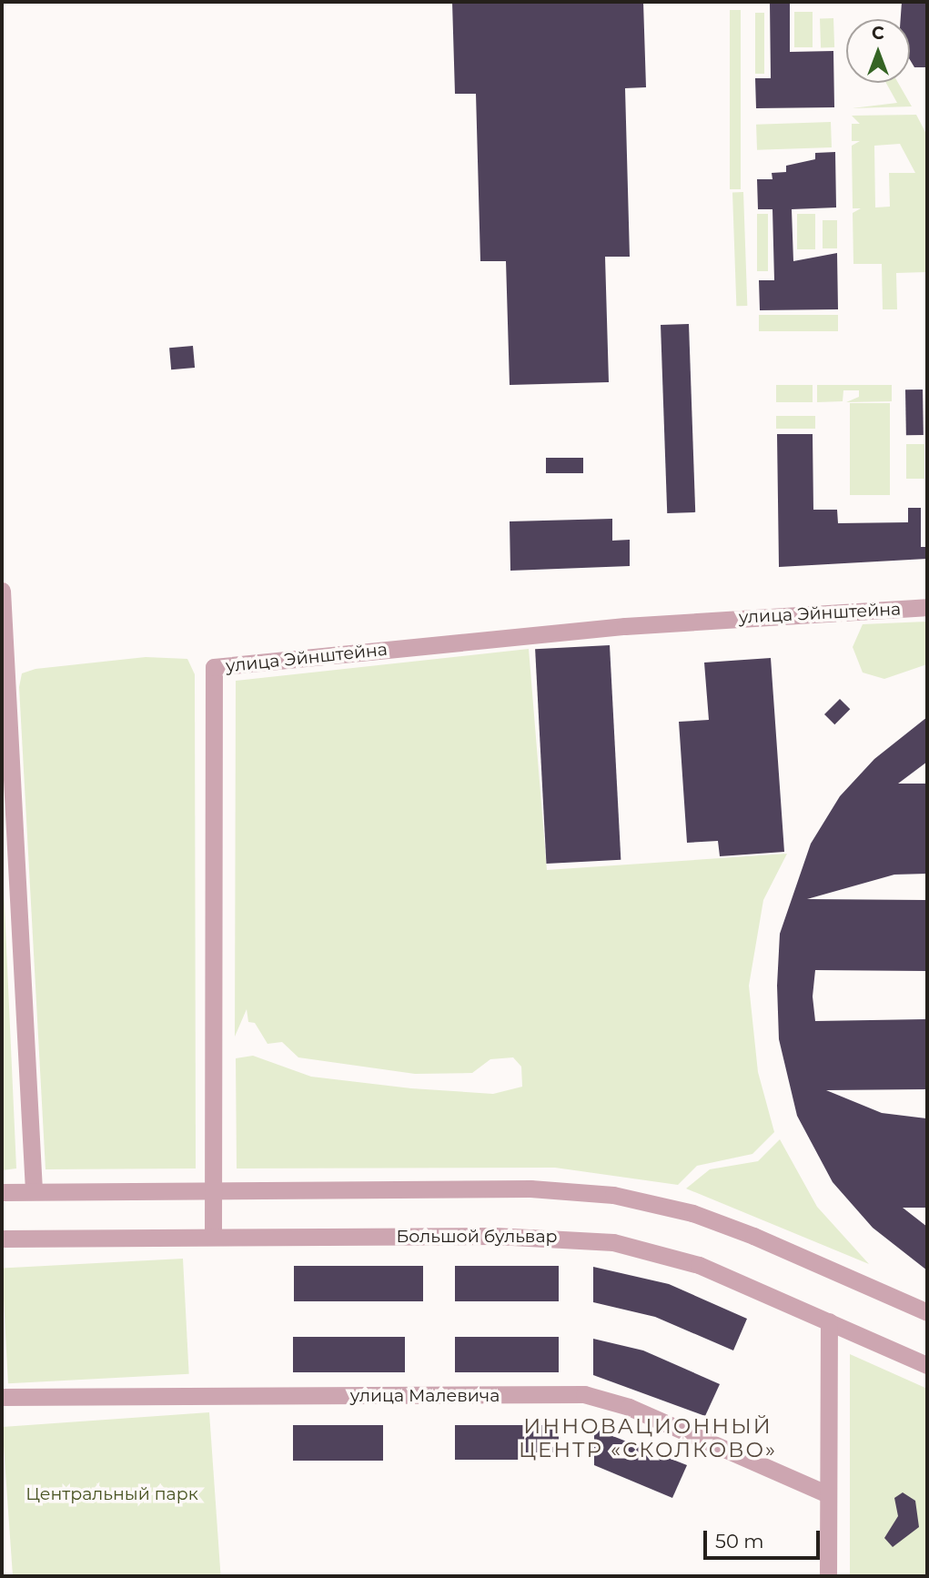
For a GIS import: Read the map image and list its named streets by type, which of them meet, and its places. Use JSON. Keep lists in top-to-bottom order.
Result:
{
  "streets": {
    "street": ["улица Эйнштейна", "Большой бульвар", "улица Малевича"]
  },
  "crossings": [
    ["улица Эйнштейна", "Большой бульвар"]
  ],
  "districts": ["ИННОВАЦИОННЫЙ ЦЕНТР «СКОЛКОВО»"],
  "parks": ["Центральный парк"],
  "scale_bar": "50 m",
  "north": "top"
}
